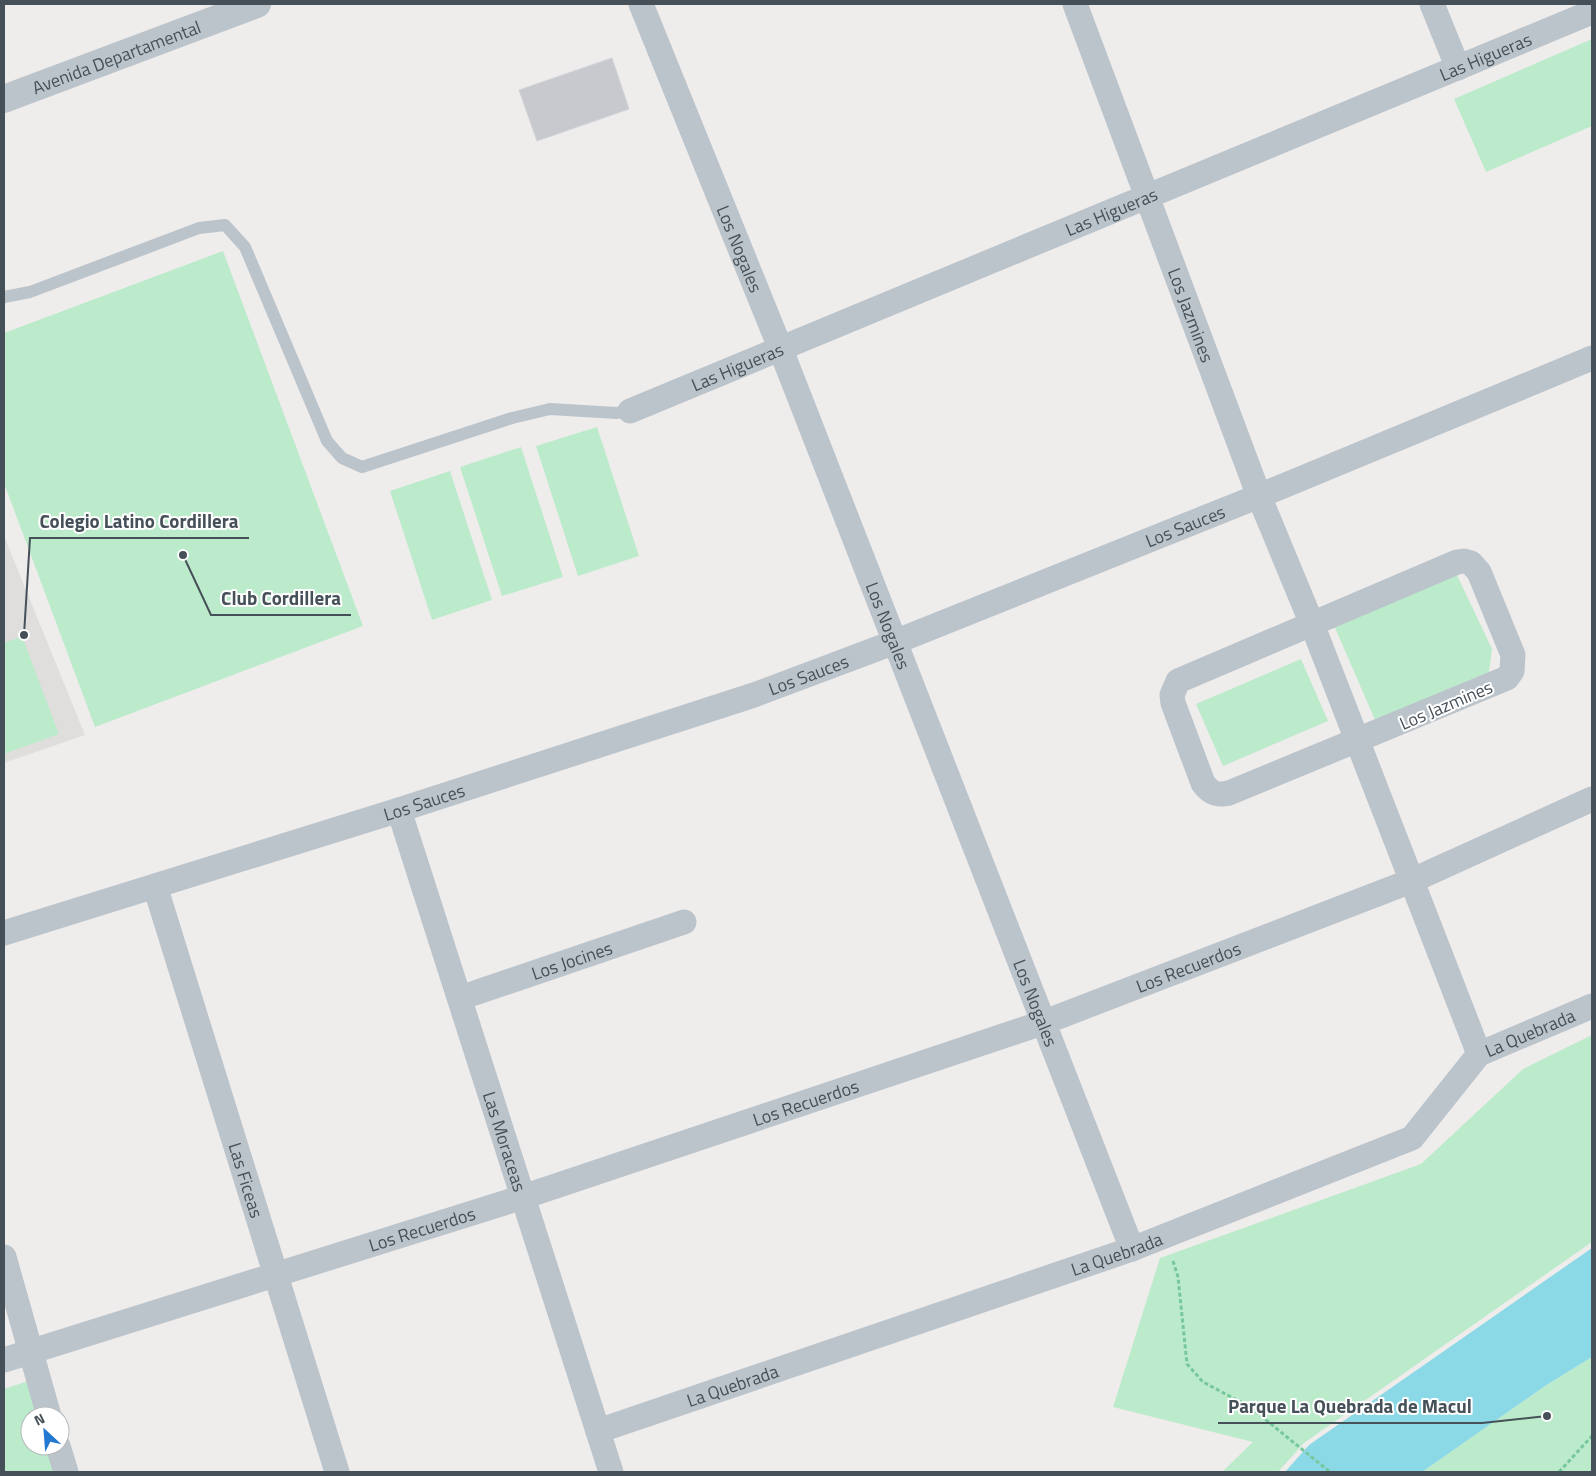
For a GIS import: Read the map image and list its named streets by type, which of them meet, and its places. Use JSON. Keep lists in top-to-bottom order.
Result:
{
  "streets": {
    "street": [
      "Avenida Departamental",
      "Las Higueras",
      "Los Nogales",
      "Los Jazmines",
      "Los Sauces",
      "Los Jocines",
      "Los Recuerdos",
      "La Quebrada",
      "Las Moraceas",
      "Las Ficeas"
    ]
  },
  "crossings": [
    ["Las Higueras", "Los Nogales"],
    ["Las Higueras", "Los Jazmines"],
    ["Los Nogales", "Los Sauces"],
    ["Los Nogales", "Los Recuerdos"],
    ["Los Nogales", "La Quebrada"],
    ["Los Jazmines", "Los Sauces"],
    ["Los Jazmines", "Los Recuerdos"],
    ["Los Jazmines", "La Quebrada"],
    ["Los Sauces", "Las Moraceas"],
    ["Los Sauces", "Las Ficeas"],
    ["Los Jocines", "Las Moraceas"],
    ["Los Recuerdos", "Las Moraceas"],
    ["Los Recuerdos", "Las Ficeas"],
    ["La Quebrada", "Las Moraceas"]
  ],
  "places": ["Club Cordillera", "Colegio Latino Cordillera", "Parque La Quebrada de Macul"],
  "north": "top left"
}
